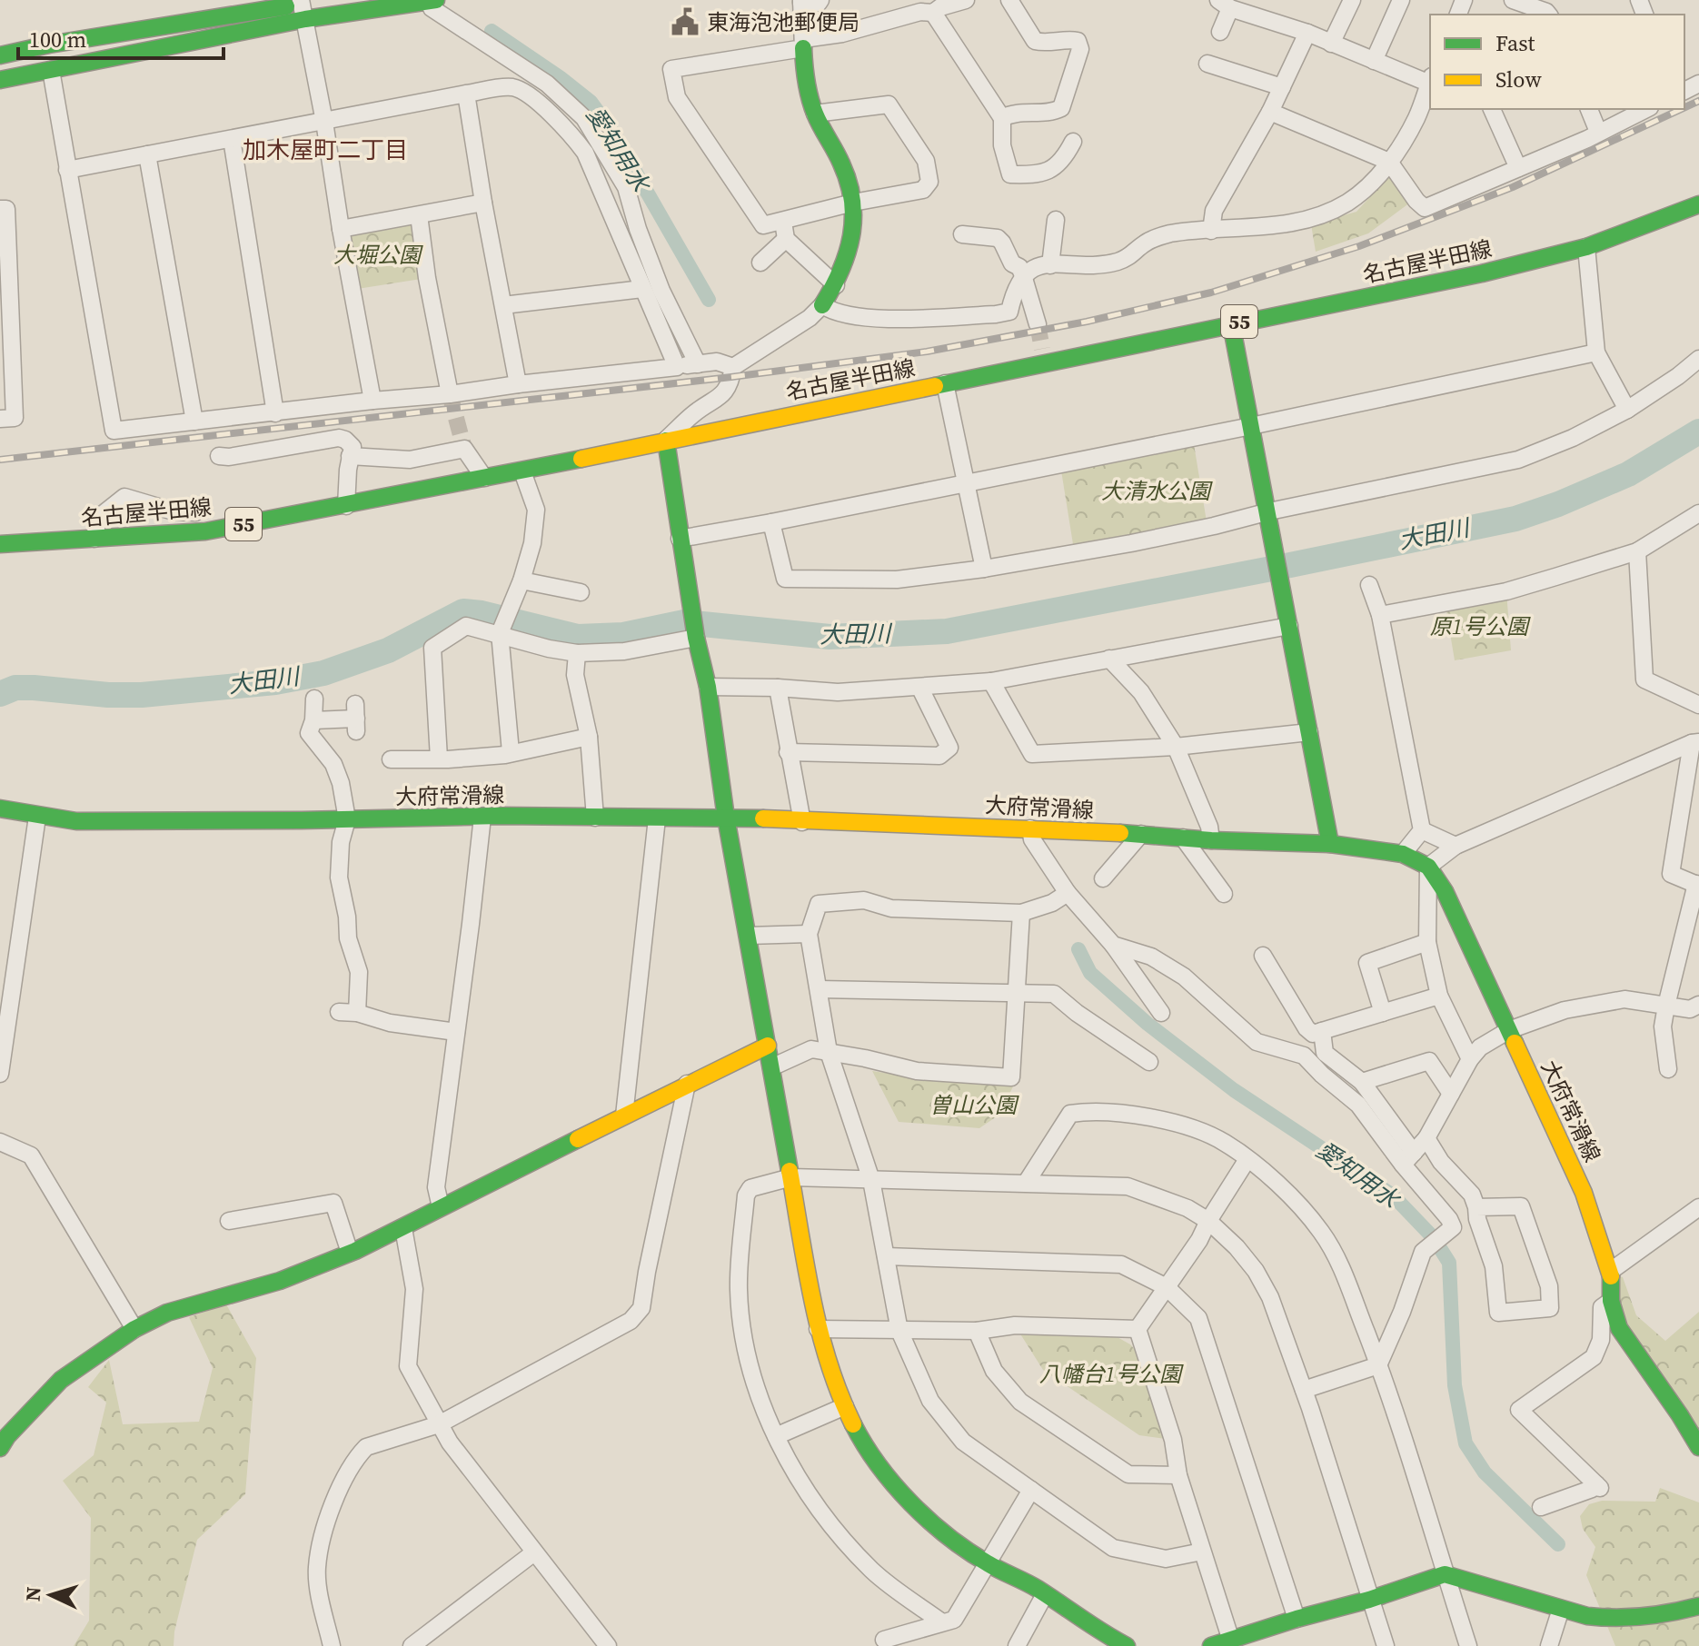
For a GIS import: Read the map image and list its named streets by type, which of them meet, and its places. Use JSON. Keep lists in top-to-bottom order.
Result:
{
  "streets": {
    "main road": ["名古屋半田線", "55", "大府常滑線"]
  },
  "districts": ["加木屋町二丁目"],
  "water": ["愛知用水", "大田川"],
  "parks": [
    "大堀公園",
    "大清水公園",
    "原1号公園",
    "曽山公園",
    "八幡台1号公園"
  ],
  "places": {
    "public building": ["東海泡池郵便局"]
  },
  "legend": ["Fast", "Slow"],
  "scale_bar": "100 m",
  "north": "left"
}
